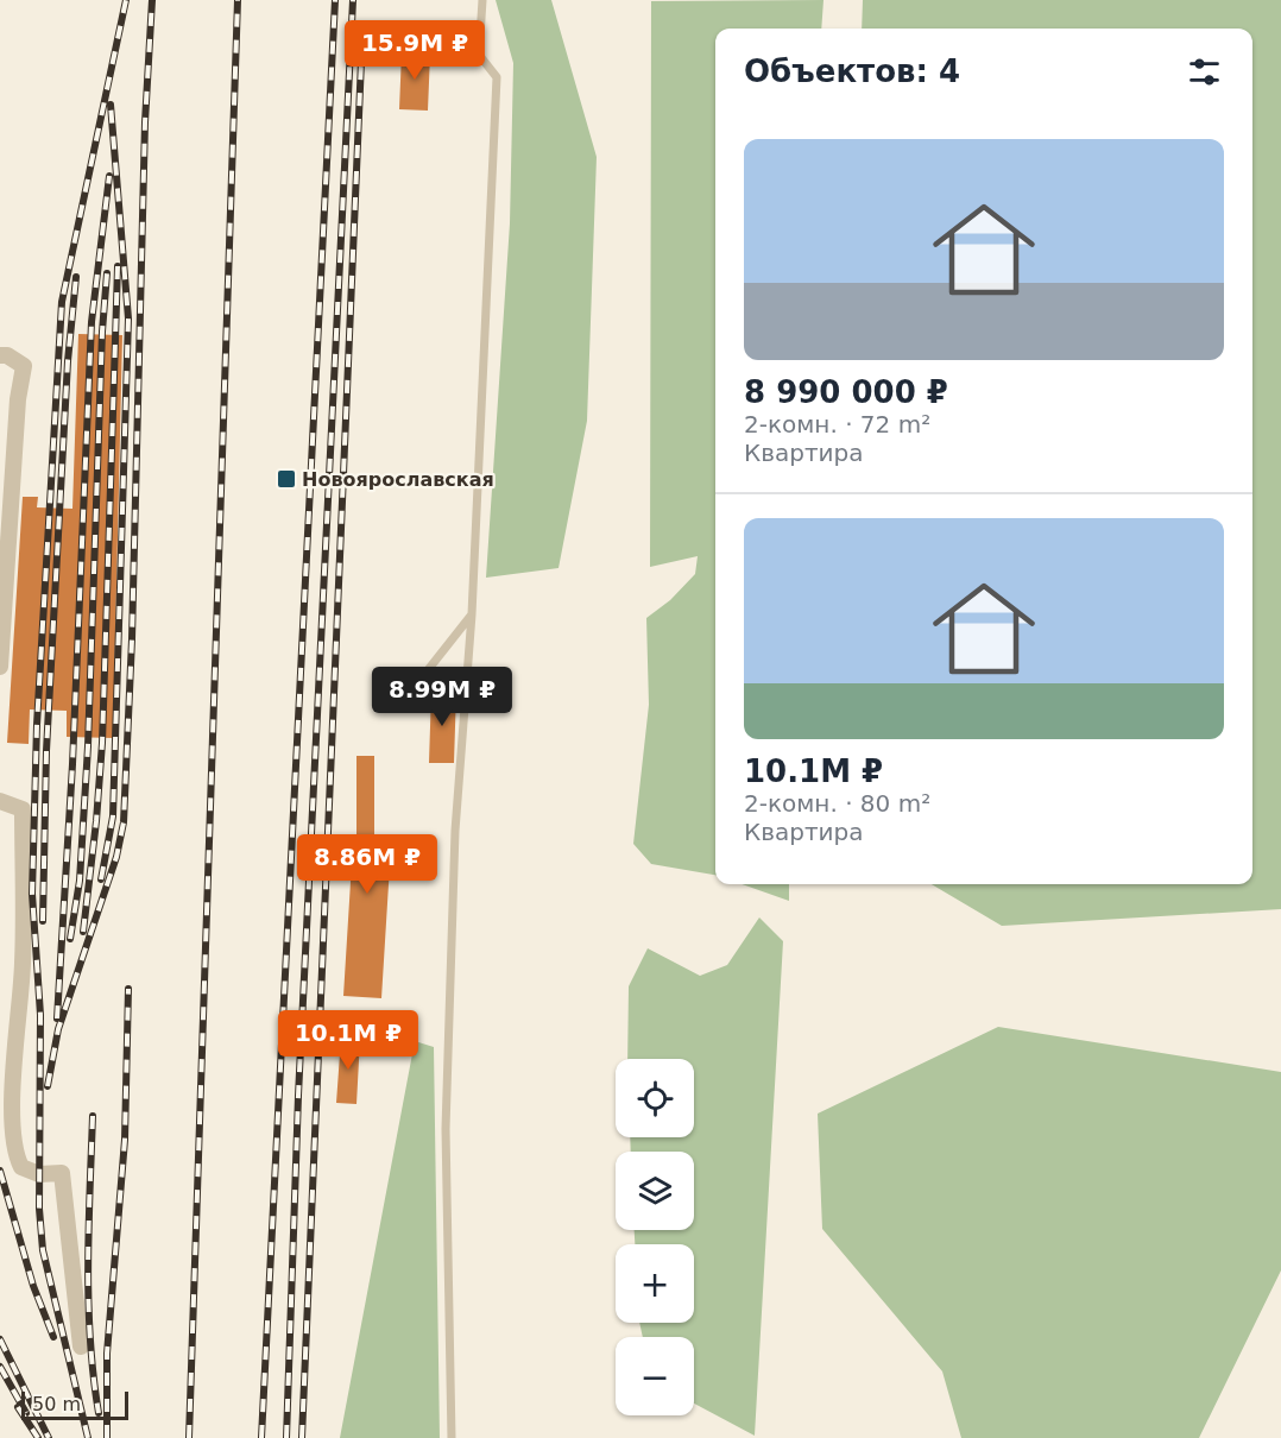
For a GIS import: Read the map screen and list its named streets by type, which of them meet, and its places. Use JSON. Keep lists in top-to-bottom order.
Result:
{
  "places": {
    "transit": ["Новоярославская"]
  },
  "scale_bar": "50 m",
  "page": {
    "price": [
      "15.9M ₽",
      "8.99M ₽",
      "8.86M ₽",
      "10.1M ₽"
    ],
    "heading": "Объектов: 4",
    "list": [
      {
        "name": "8 990 000 ₽",
        "note": "2-комн. · 72 m² · Квартира"
      },
      {
        "name": "10.1M ₽",
        "note": "2-комн. · 80 m² · Квартира"
      }
    ],
    "map_buttons": ["+", "−"],
    "scale": "50 m"
  }
}
